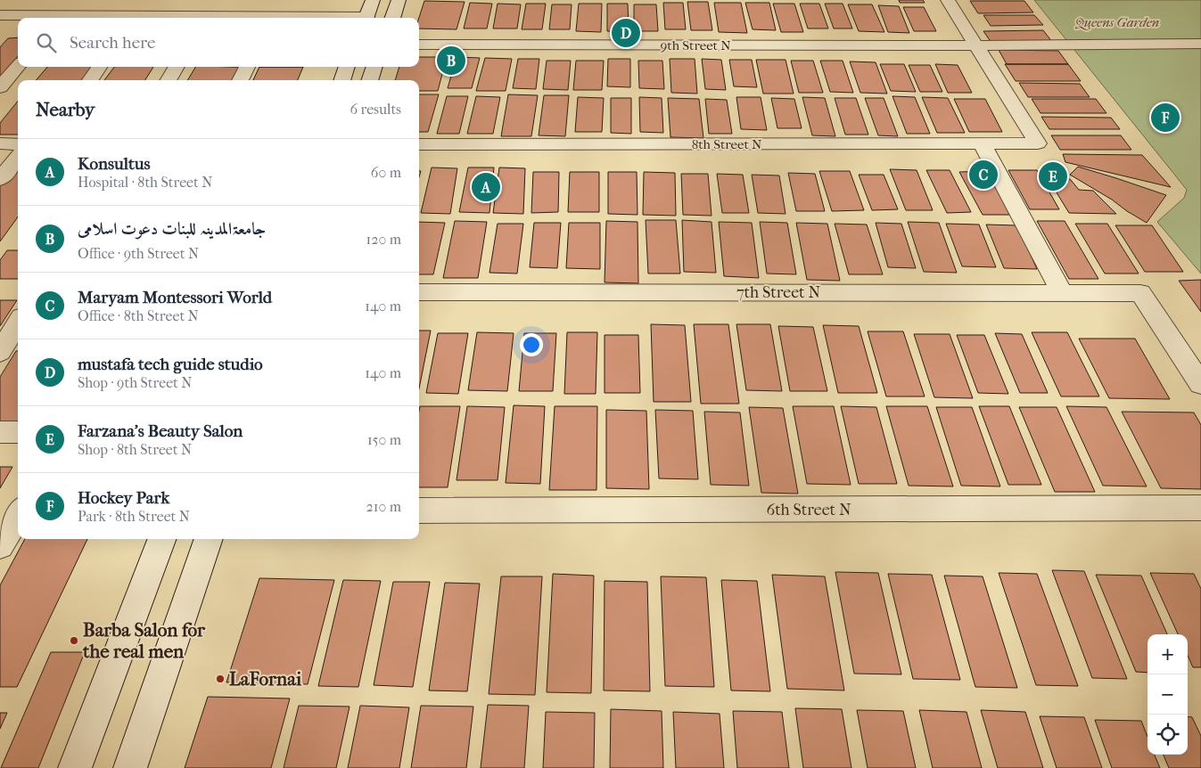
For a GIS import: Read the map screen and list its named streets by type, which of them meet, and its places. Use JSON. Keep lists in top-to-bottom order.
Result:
{
  "streets": {
    "street": [
      "9th Street N",
      "8th Street N",
      "7th Street N",
      "6th Street N"
    ]
  },
  "crossings": [
    ["9th Street N", "8th Street N"]
  ],
  "parks": ["Queens Garden"],
  "places": ["Barba Salon for the real men", "LaFornai"],
  "page": {
    "pins": [
      "D",
      "B",
      "F",
      "C",
      "E",
      "A"
    ],
    "search": "Search here",
    "heading": ["Nearby", "6 results"],
    "list": [
      {
        "mark": "A",
        "name": "Konsultus",
        "note": "Hospital · 8th Street N",
        "value": "60 m"
      },
      {
        "mark": "B",
        "name": "جامعۃالمدینہ للبنات دعوت اسلامی",
        "note": "Office · 9th Street N",
        "value": "120 m"
      },
      {
        "mark": "C",
        "name": "Maryam Montessori World",
        "note": "Office · 8th Street N",
        "value": "140 m"
      },
      {
        "mark": "D",
        "name": "mustafa tech guide studio",
        "note": "Shop · 9th Street N",
        "value": "140 m"
      },
      {
        "mark": "E",
        "name": "Farzana's Beauty Salon",
        "note": "Shop · 8th Street N",
        "value": "150 m"
      },
      {
        "mark": "F",
        "name": "Hockey Park",
        "note": "Park · 8th Street N",
        "value": "210 m"
      }
    ],
    "map_buttons": ["+", "−"]
  }
}
